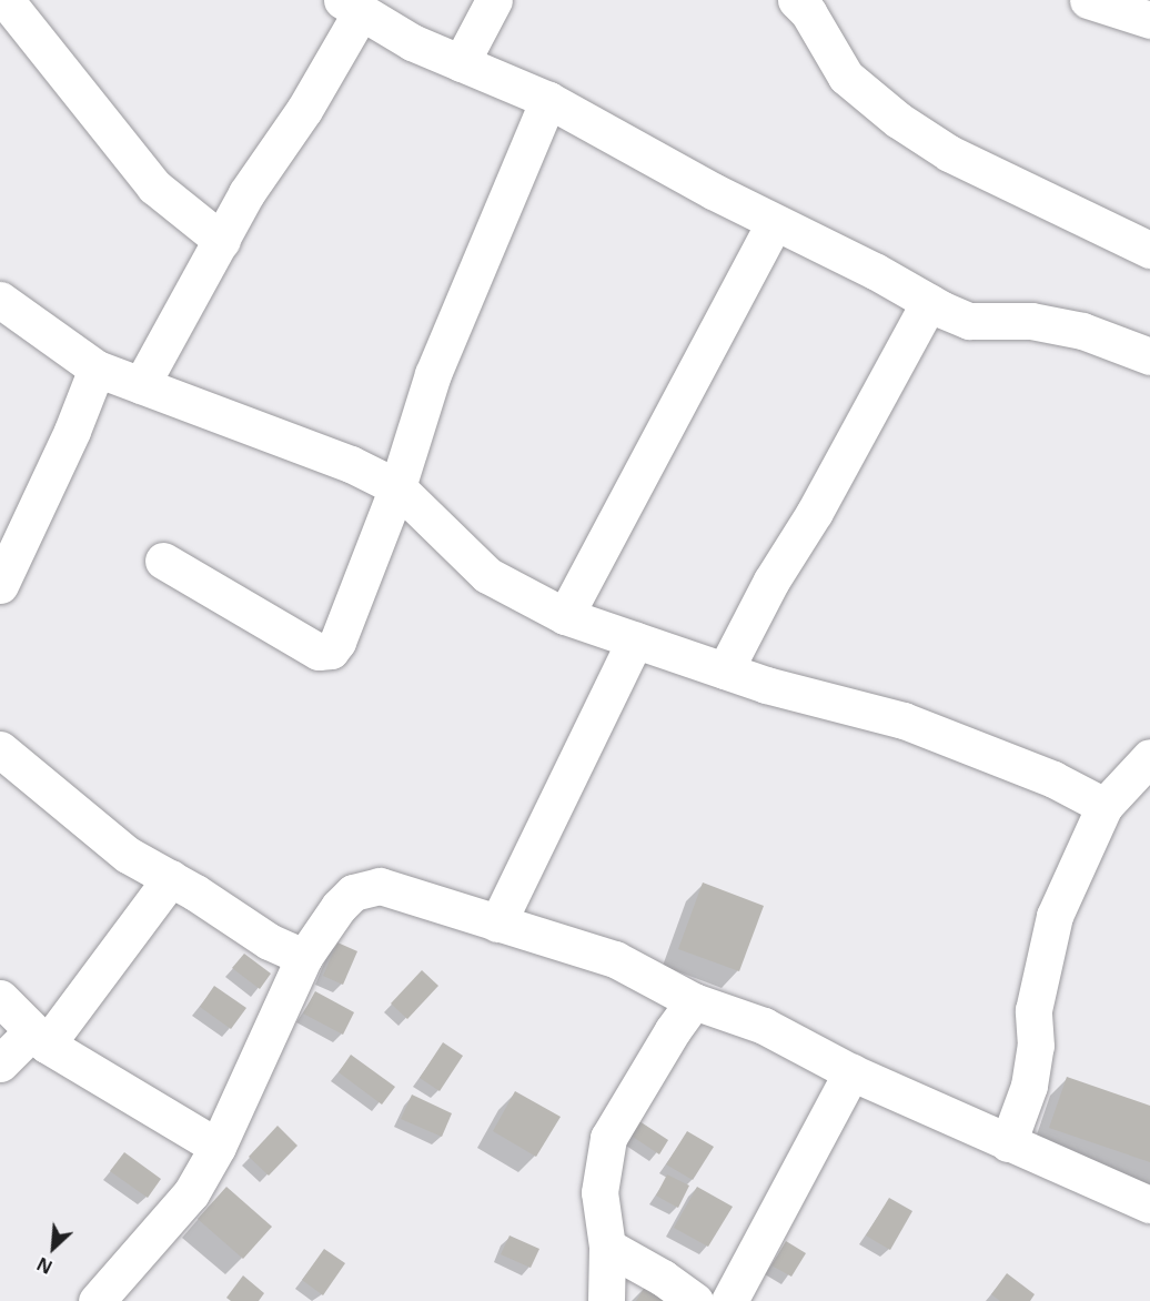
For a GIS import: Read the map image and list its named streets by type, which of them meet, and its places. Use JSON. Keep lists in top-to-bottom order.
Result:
{
  "north": "bottom left"
}
